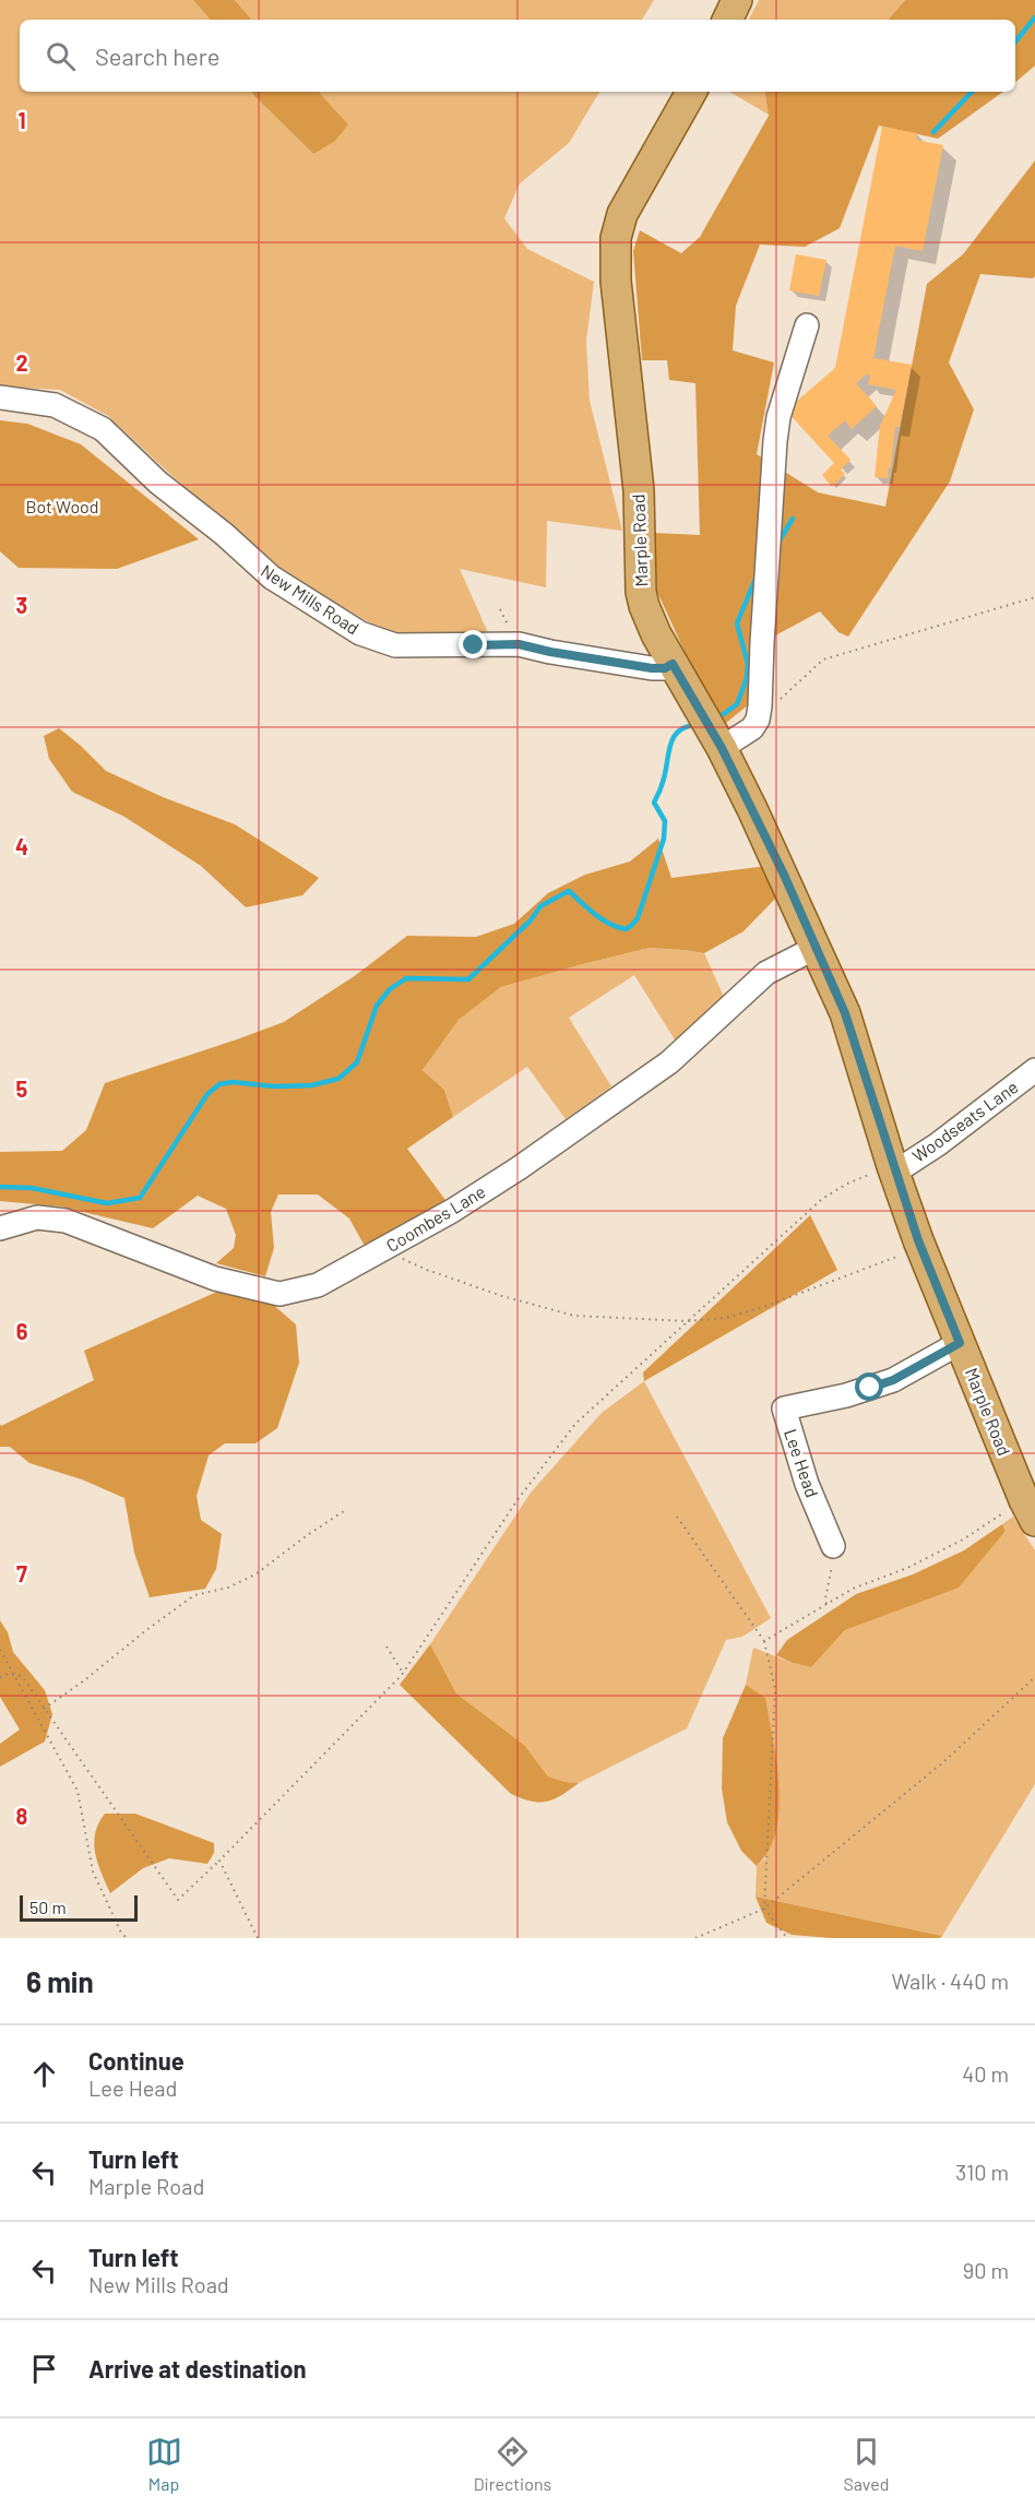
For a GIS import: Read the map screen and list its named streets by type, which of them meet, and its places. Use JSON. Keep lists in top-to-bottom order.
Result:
{
  "streets": {
    "main road": ["Marple Road"],
    "street": [
      "New Mills Road",
      "Woodseats Lane",
      "Coombes Lane",
      "Lee Head"
    ]
  },
  "crossings": [
    ["Marple Road", "New Mills Road"],
    ["Marple Road", "Woodseats Lane"],
    ["Marple Road", "Coombes Lane"],
    ["Marple Road", "Lee Head"]
  ],
  "parks": ["Bot Wood"],
  "scale_bar": "50 m",
  "page": {
    "search": "Search here",
    "scale": "50 m",
    "heading": ["6 min", "Walk · 440 m"],
    "list": [
      ["Continue", "Lee Head", "40 m"],
      ["Turn left", "Marple Road", "310 m"],
      ["Turn left", "New Mills Road", "90 m"],
      "Arrive at destination"
    ],
    "nav": ["Map", "Directions", "Saved"]
  },
  "grid": {
    "rows": [
      "1",
      "2",
      "3",
      "4",
      "5",
      "6",
      "7",
      "8"
    ]
  }
}
